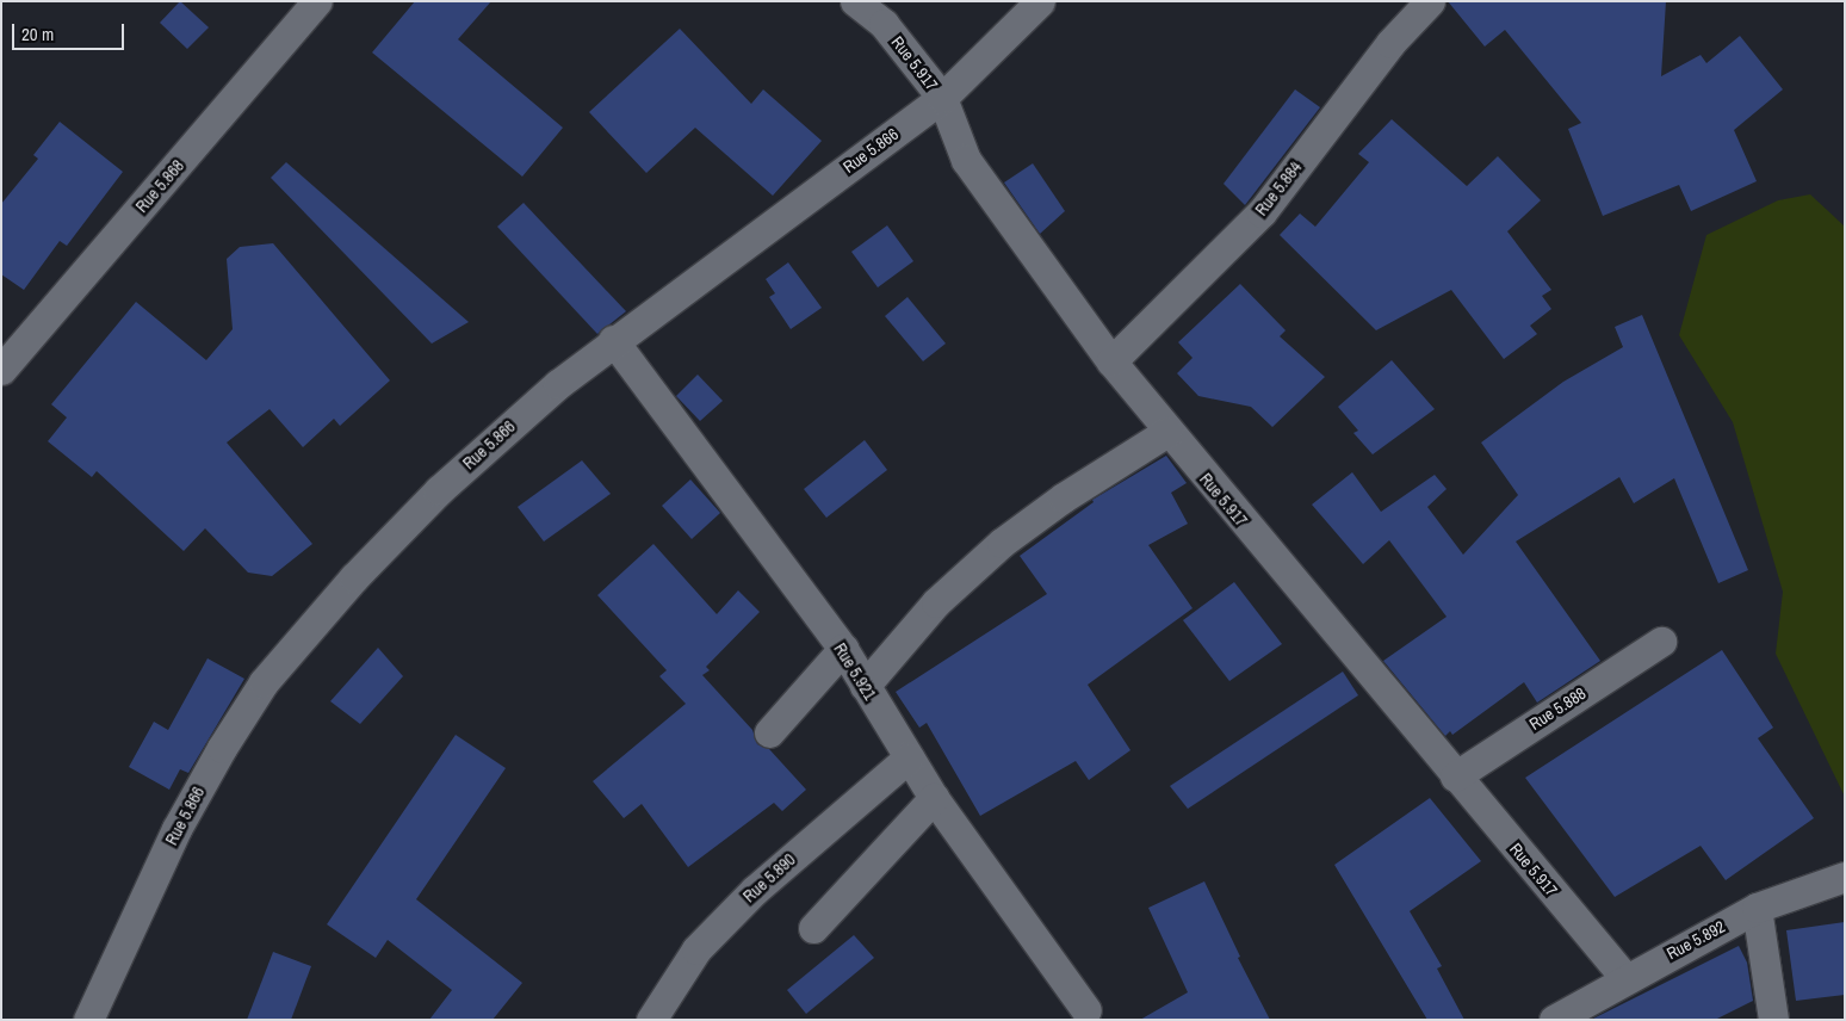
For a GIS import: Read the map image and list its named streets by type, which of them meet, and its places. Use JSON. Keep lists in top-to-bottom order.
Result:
{
  "streets": {
    "street": [
      "Rue 5.917",
      "Rue 5.866",
      "Rue 5.868",
      "Rue 5.884",
      "Rue 5.921",
      "Rue 5.888",
      "Rue 5.890",
      "Rue 5.892"
    ]
  },
  "crossings": [
    ["Rue 5.917", "Rue 5.866"],
    ["Rue 5.917", "Rue 5.884"],
    ["Rue 5.917", "Rue 5.888"],
    ["Rue 5.917", "Rue 5.892"],
    ["Rue 5.866", "Rue 5.921"],
    ["Rue 5.921", "Rue 5.890"]
  ],
  "scale_bar": "20 m"
}
